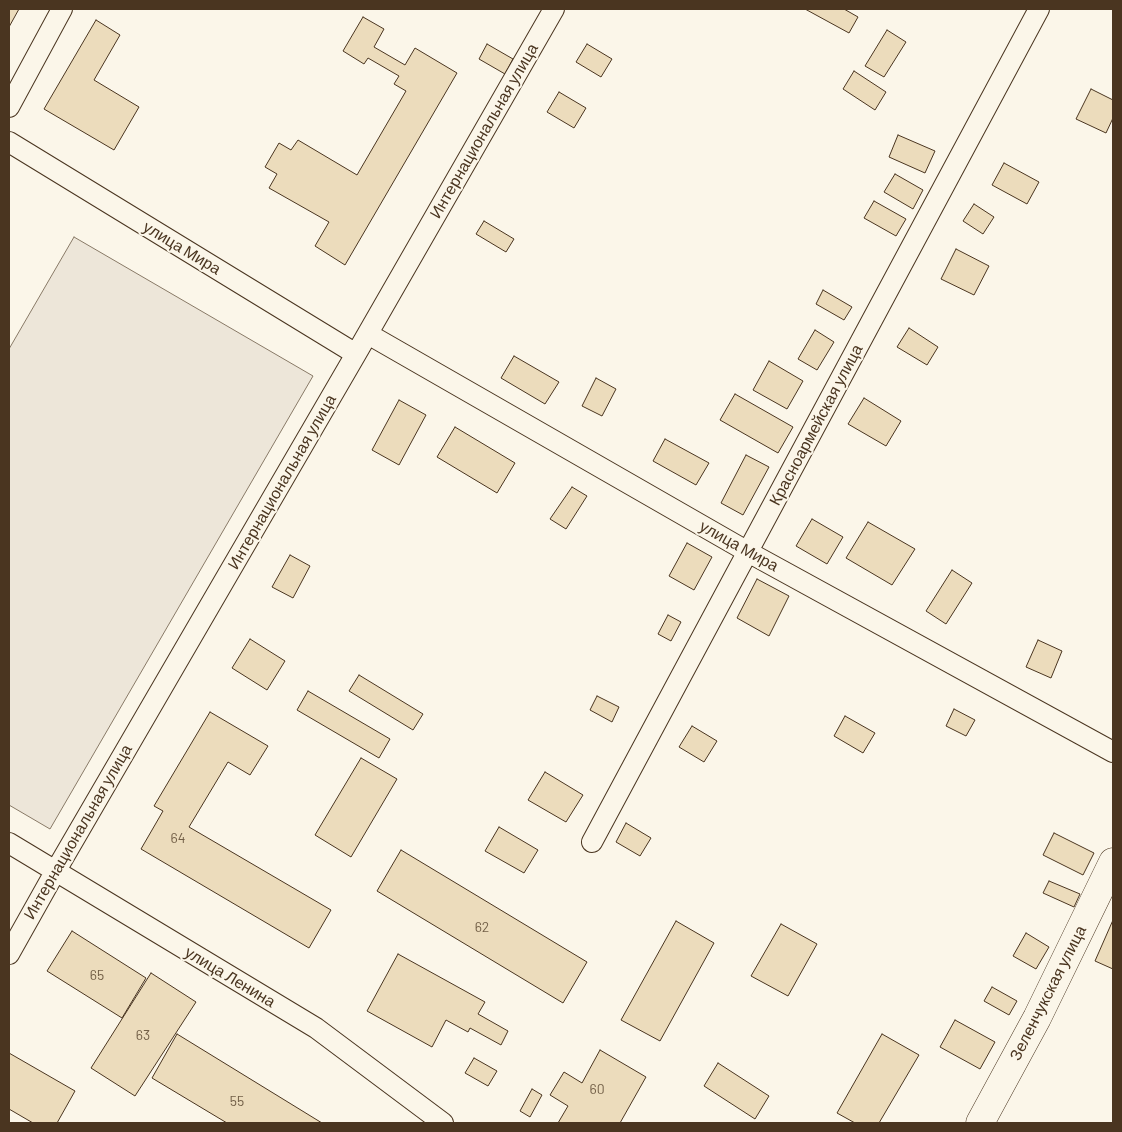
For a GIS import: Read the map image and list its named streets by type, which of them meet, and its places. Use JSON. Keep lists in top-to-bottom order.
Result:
{
  "streets": {
    "street": [
      "Интернациональная улица",
      "улица Мира",
      "Красноармейская улица",
      "улица Ленина",
      "Зеленчукская улица"
    ]
  },
  "crossings": [
    ["Интернациональная улица", "улица Мира"],
    ["Интернациональная улица", "улица Ленина"],
    ["улица Мира", "Красноармейская улица"]
  ],
  "house_numbers": [
    "64",
    "62",
    "65",
    "63",
    "60",
    "55"
  ]
}
